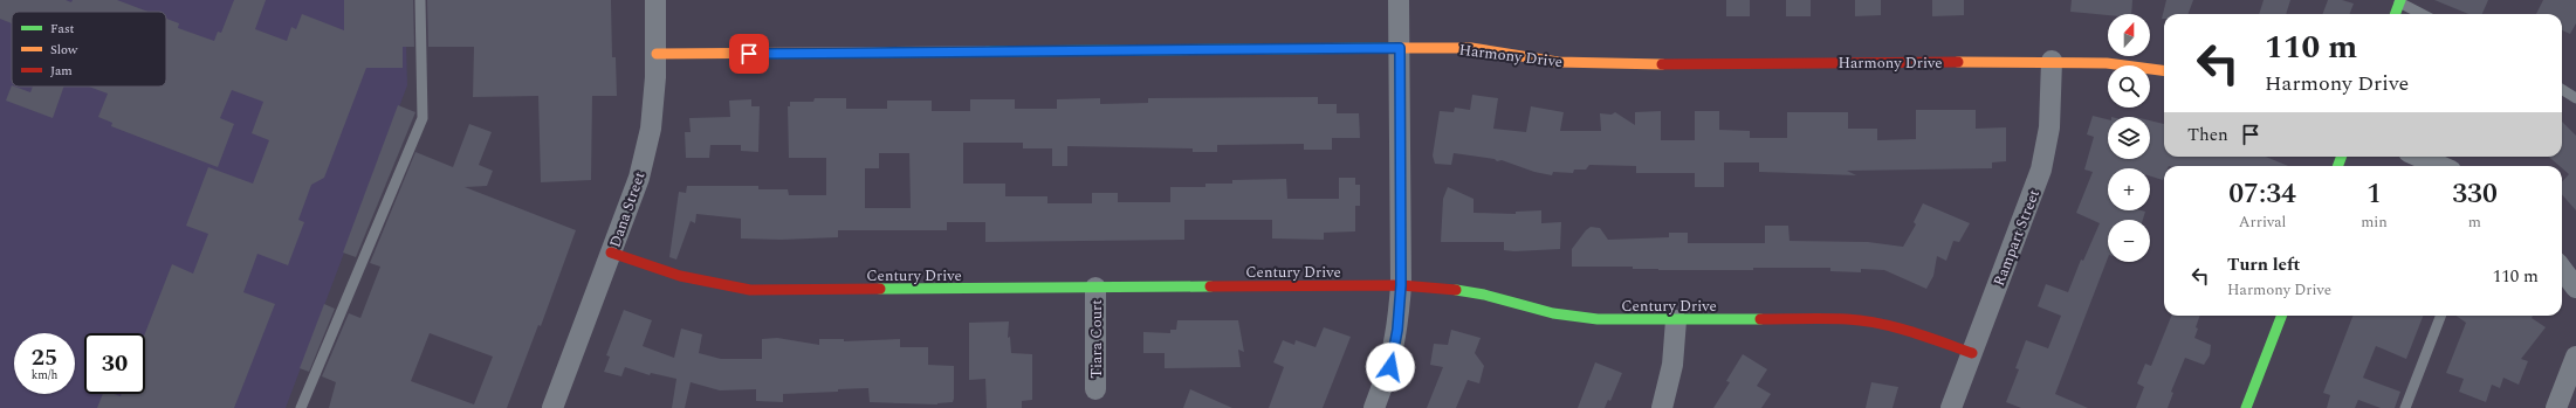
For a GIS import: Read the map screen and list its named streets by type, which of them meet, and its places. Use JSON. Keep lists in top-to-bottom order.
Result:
{
  "streets": {
    "street": [
      "Harmony Drive",
      "Dana Street",
      "Rampart Street",
      "Century Drive",
      "Tiara Court"
    ]
  },
  "crossings": [
    ["Harmony Drive", "Dana Street"],
    ["Harmony Drive", "Rampart Street"],
    ["Dana Street", "Century Drive"],
    ["Rampart Street", "Century Drive"],
    ["Century Drive", "Tiara Court"]
  ],
  "legend": ["Fast", "Slow", "Jam"],
  "north": "top",
  "page": {
    "map_buttons": ["+", "−"],
    "turn": ["110 m", "Harmony Drive"],
    "then": "Then",
    "eta": [
      "07:34",
      "Arrival",
      "1",
      "min",
      "330",
      "m"
    ],
    "list": [
      {
        "name": "Turn left",
        "note": "Harmony Drive",
        "value": "110 m"
      }
    ],
    "speed": "25 km/h",
    "limit": "30"
  }
}
